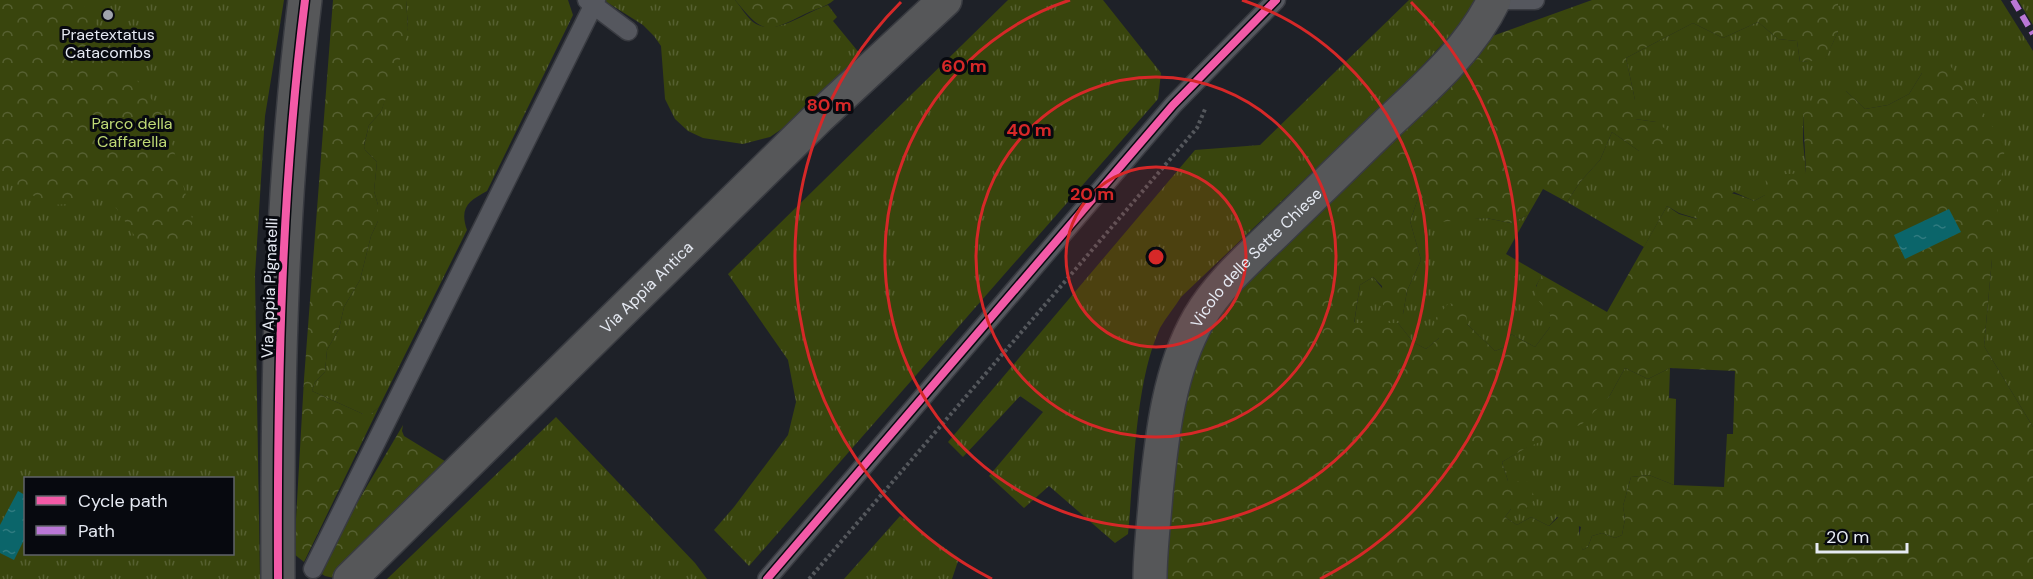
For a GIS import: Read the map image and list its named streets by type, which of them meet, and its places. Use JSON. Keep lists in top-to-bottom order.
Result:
{
  "streets": {
    "main road": ["Vicolo delle Sette Chiese", "Via Appia Pignatelli", "Via Appia Antica"]
  },
  "parks": ["Parco della Caffarella"],
  "places": ["Praetextatus Catacombs"],
  "legend": ["Cycle path", "Path"],
  "scale_bar": "20 m",
  "rings": [
    "60 m",
    "80 m",
    "40 m",
    "20 m"
  ]
}
